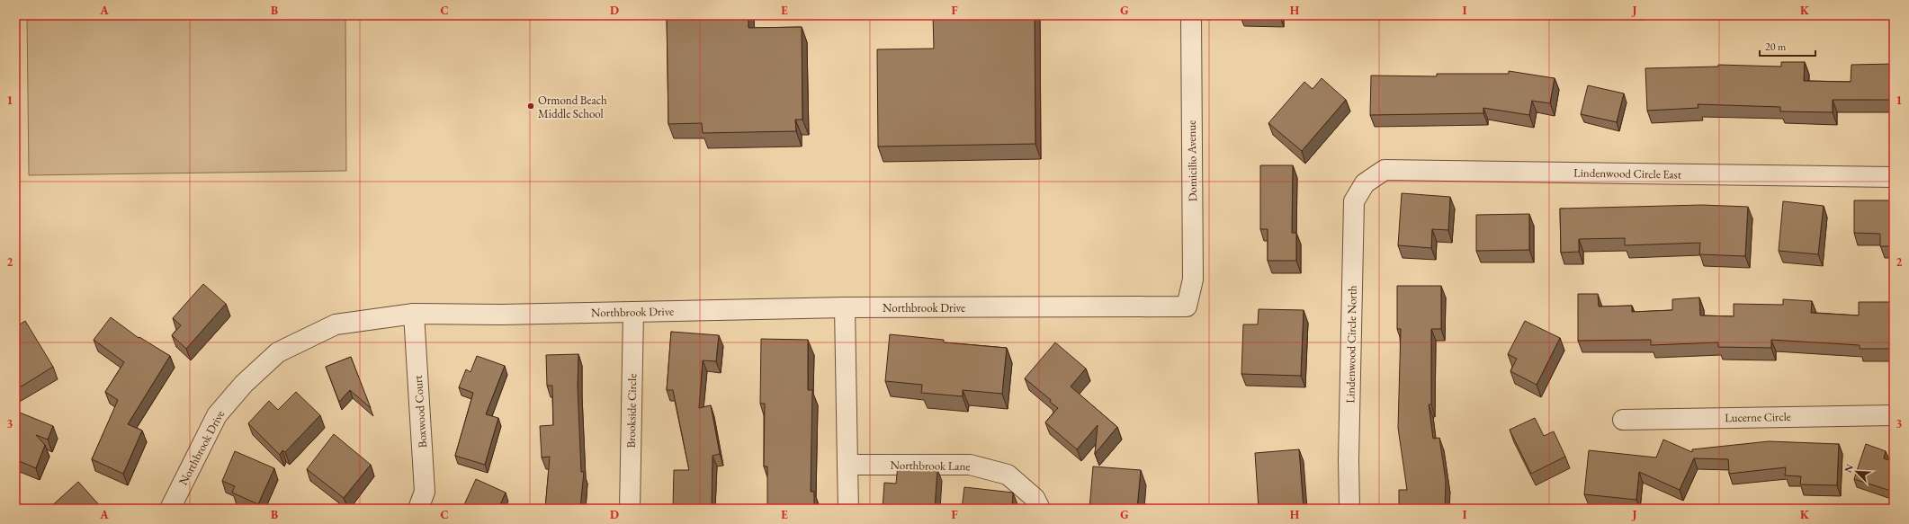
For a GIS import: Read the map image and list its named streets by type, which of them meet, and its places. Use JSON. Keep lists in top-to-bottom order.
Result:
{
  "streets": {
    "street": [
      "Domicilio Avenue",
      "Lindenwood Circle East",
      "Northbrook Drive",
      "Lindenwood Circle North",
      "Brookside Circle",
      "Boxwood Court",
      "Lucerne Circle",
      "Northbrook Lane"
    ]
  },
  "crossings": [
    ["Domicilio Avenue", "Northbrook Drive"],
    ["Lindenwood Circle East", "Lindenwood Circle North"],
    ["Northbrook Drive", "Brookside Circle"],
    ["Northbrook Drive", "Boxwood Court"]
  ],
  "places": ["Ormond Beach Middle School"],
  "scale_bar": "20 m",
  "north": "top left",
  "grid": {
    "columns": [
      "A",
      "B",
      "C",
      "D",
      "E",
      "F",
      "G",
      "H",
      "I",
      "J",
      "K"
    ],
    "rows": ["1", "2", "3"]
  }
}
